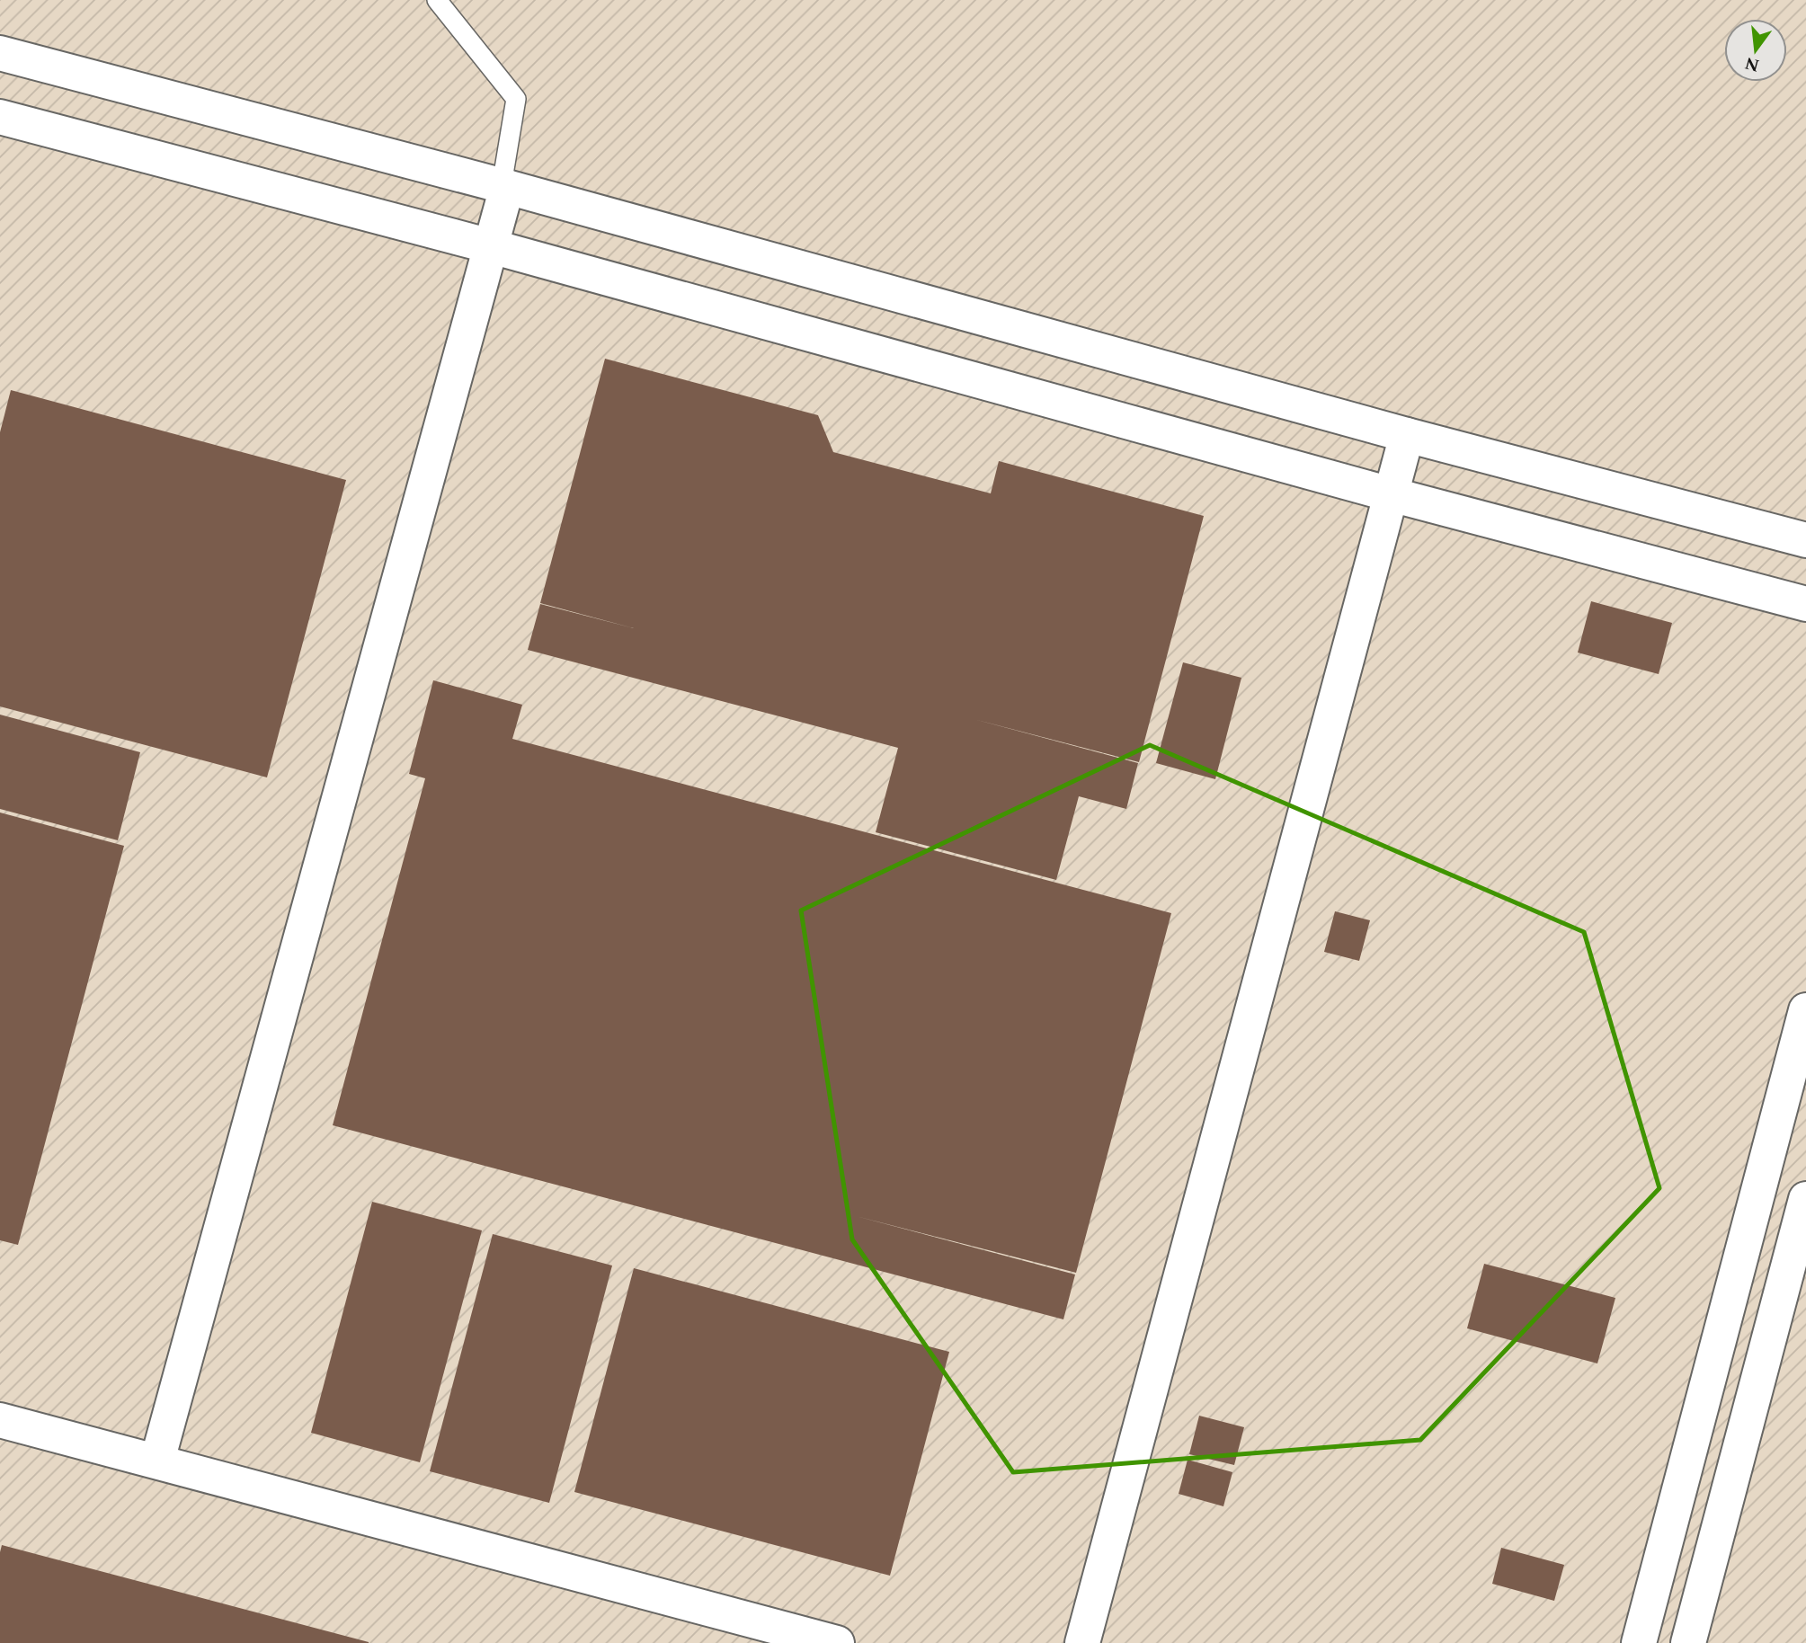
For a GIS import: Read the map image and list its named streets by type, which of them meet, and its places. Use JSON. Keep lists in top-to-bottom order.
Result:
{
  "north": "bottom"
}
